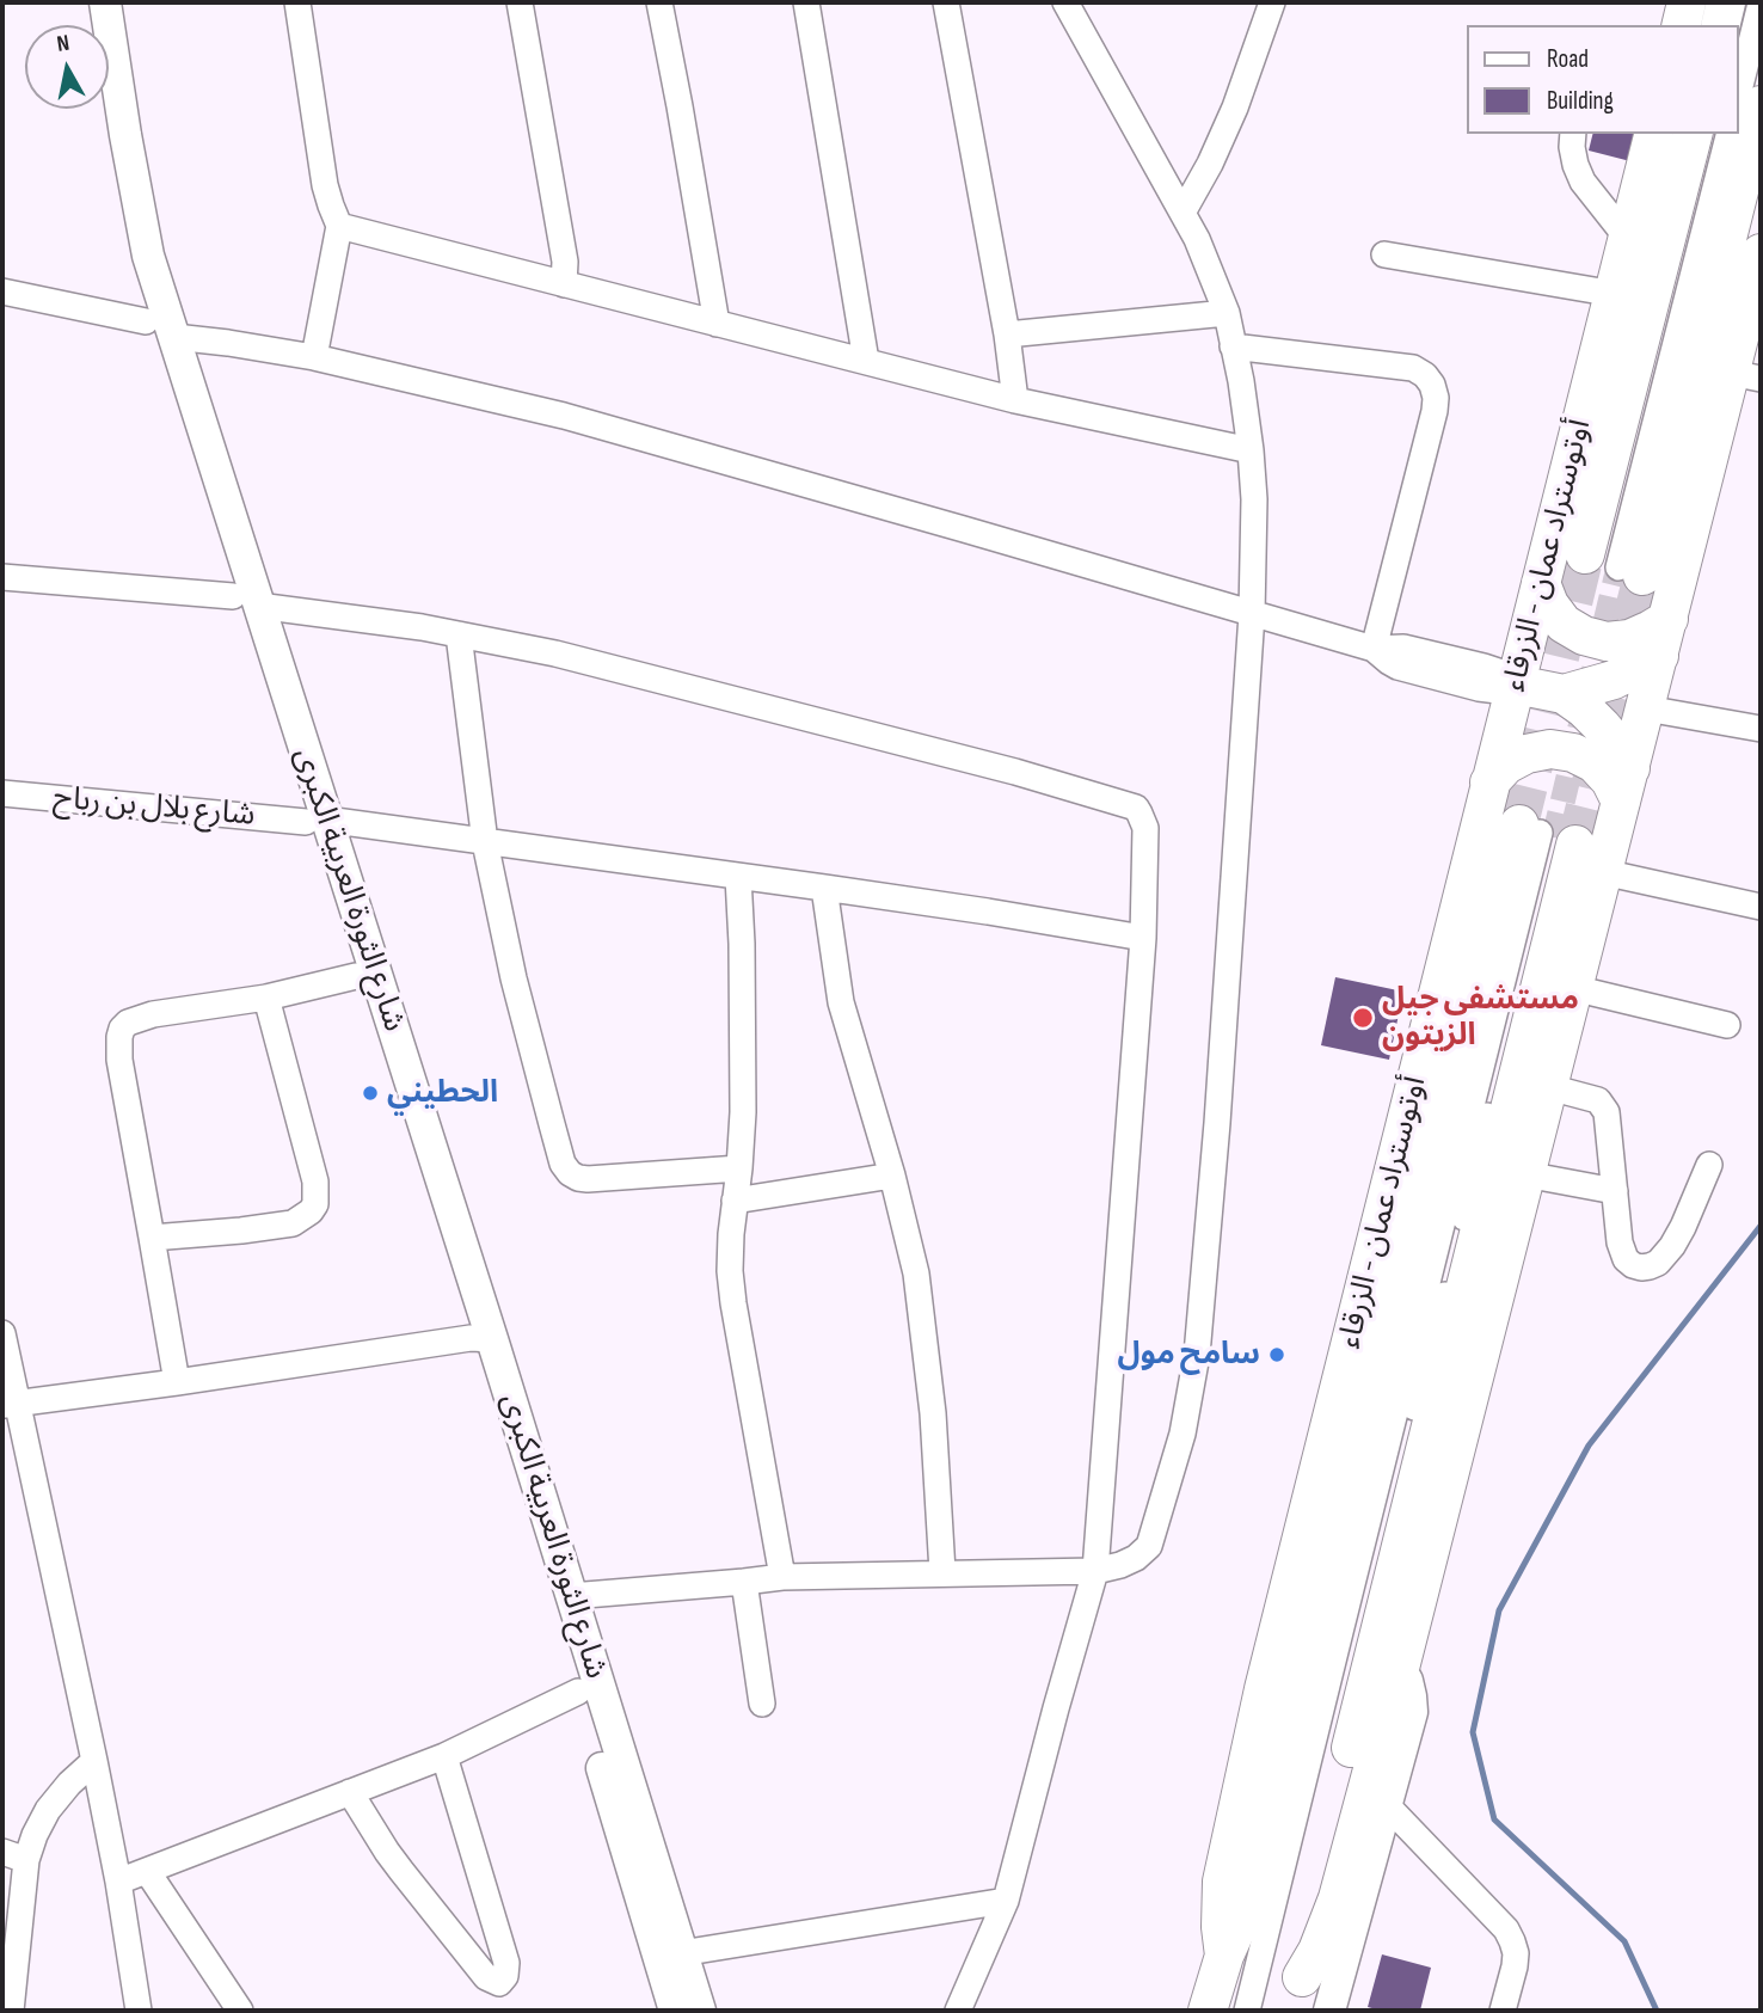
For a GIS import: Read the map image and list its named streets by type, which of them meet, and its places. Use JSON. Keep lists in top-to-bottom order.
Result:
{
  "streets": {
    "highway": ["أوتوستراد عمان - الزرقاء"],
    "main road": ["شارع الثورة العربية الكبرى"],
    "street": ["شارع بلال بن رباح"]
  },
  "crossings": [
    ["شارع بلال بن رباح", "شارع الثورة العربية الكبرى"]
  ],
  "places": ["مستشفى جيل الزيتون", "الحطيني", "سامح مول"],
  "legend": ["Road", "Building"],
  "north": "top"
}
